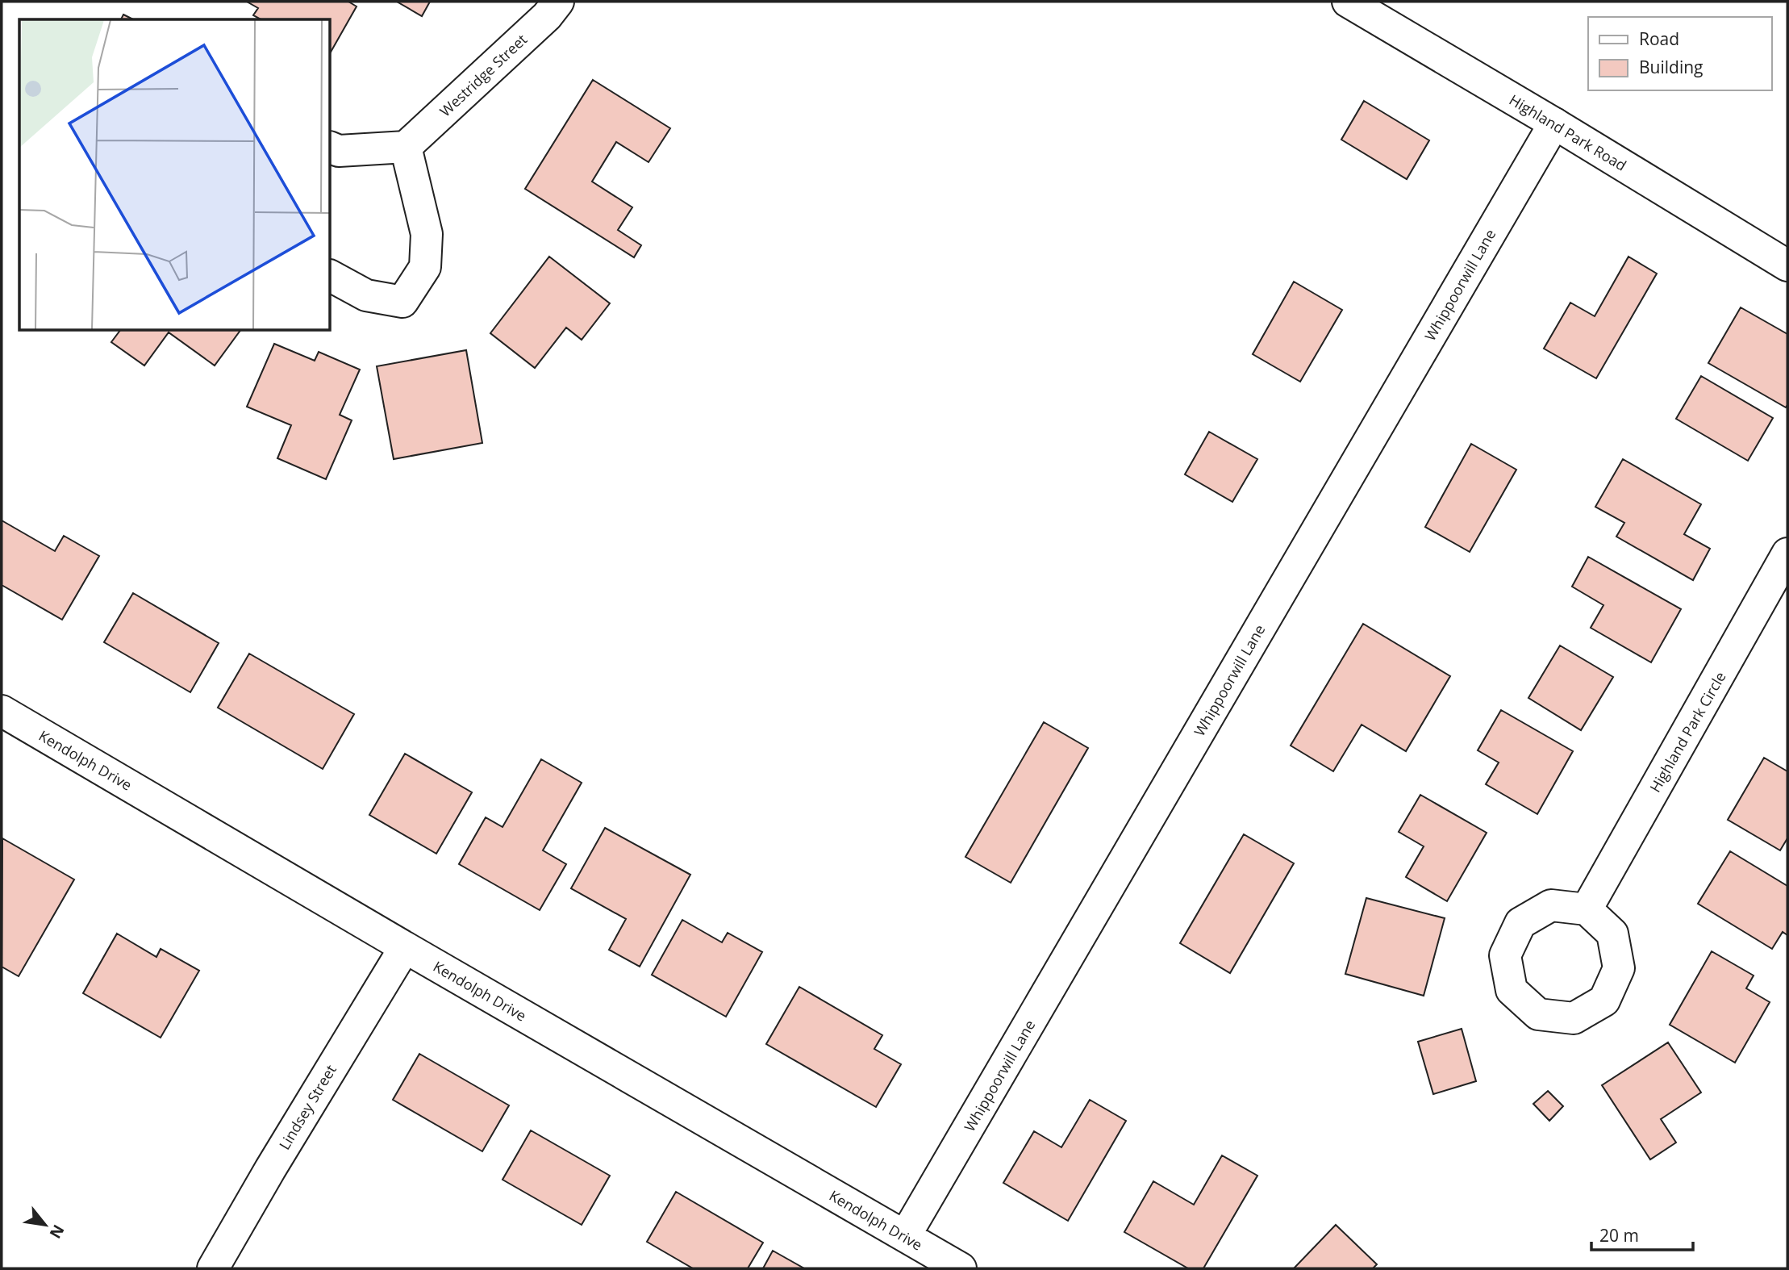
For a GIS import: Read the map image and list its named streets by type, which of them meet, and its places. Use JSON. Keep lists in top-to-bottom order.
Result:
{
  "streets": {
    "street": [
      "Westridge Street",
      "Highland Park Road",
      "Whippoorwill Lane",
      "Highland Park Circle",
      "Kendolph Drive",
      "Lindsey Street"
    ]
  },
  "crossings": [
    ["Highland Park Road", "Whippoorwill Lane"],
    ["Whippoorwill Lane", "Kendolph Drive"],
    ["Kendolph Drive", "Lindsey Street"]
  ],
  "legend": ["Road", "Building"],
  "scale_bar": "20 m",
  "north": "bottom right"
}
